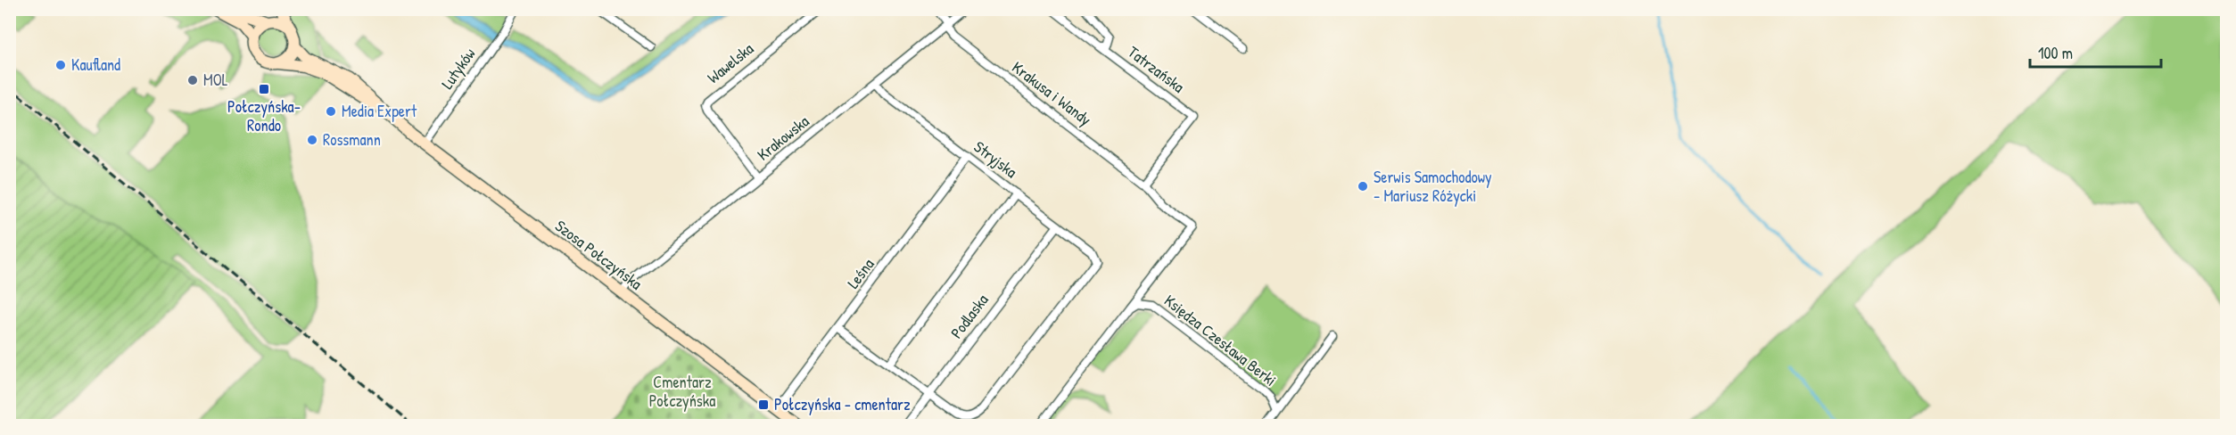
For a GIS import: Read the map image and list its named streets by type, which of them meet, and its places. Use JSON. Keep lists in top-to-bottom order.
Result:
{
  "streets": {
    "main road": ["Szosa Połczyńska"],
    "street": [
      "Wawelska",
      "Lutyków",
      "Tatrzańska",
      "Krakusa i Wandy",
      "Krakowska",
      "Stryjska",
      "Leśna",
      "Podlaska",
      "Księdza Czesława Berki"
    ]
  },
  "crossings": [
    ["Wawelska", "Krakowska"],
    ["Lutyków", "Szosa Połczyńska"],
    ["Tatrzańska", "Krakusa i Wandy"],
    ["Krakusa i Wandy", "Krakowska"],
    ["Krakusa i Wandy", "Księdza Czesława Berki"],
    ["Krakowska", "Stryjska"],
    ["Krakowska", "Szosa Połczyńska"],
    ["Stryjska", "Leśna"],
    ["Stryjska", "Podlaska"],
    ["Szosa Połczyńska", "Leśna"]
  ],
  "parks": ["Cmentarz Połczyńska"],
  "places": {
    "other": [
      "Kaufland",
      "MOL",
      "Media Expert",
      "Rossmann",
      "Serwis Samochodowy - Mariusz Różycki"
    ],
    "transit": ["Połczyńska- Rondo", "Połczyńska - cmentarz"]
  },
  "scale_bar": "100 m"
}
